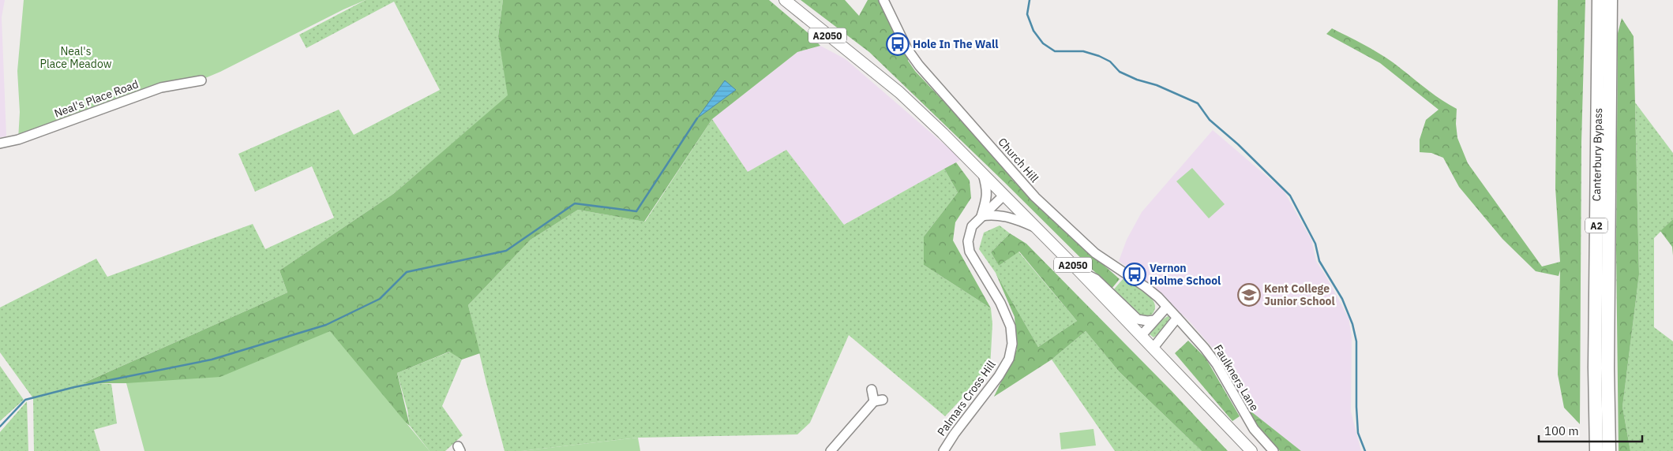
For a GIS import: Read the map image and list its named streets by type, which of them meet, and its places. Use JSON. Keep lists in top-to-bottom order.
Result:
{
  "streets": {
    "highway": ["Canterbury Bypass", "A2"],
    "main road": ["A2050"],
    "street": [
      "Neal's Place Road",
      "Church Hill",
      "Faulkners Lane",
      "Palmars Cross Hill"
    ]
  },
  "crossings": [
    ["A2050", "Palmars Cross Hill"],
    ["Church Hill", "Faulkners Lane"]
  ],
  "parks": ["Neal's Place Meadow"],
  "places": {
    "bus stop": ["Hole In The Wall", "Vernon Holme School"],
    "school or university": ["Kent College Junior School"]
  },
  "scale_bar": "100 m"
}
